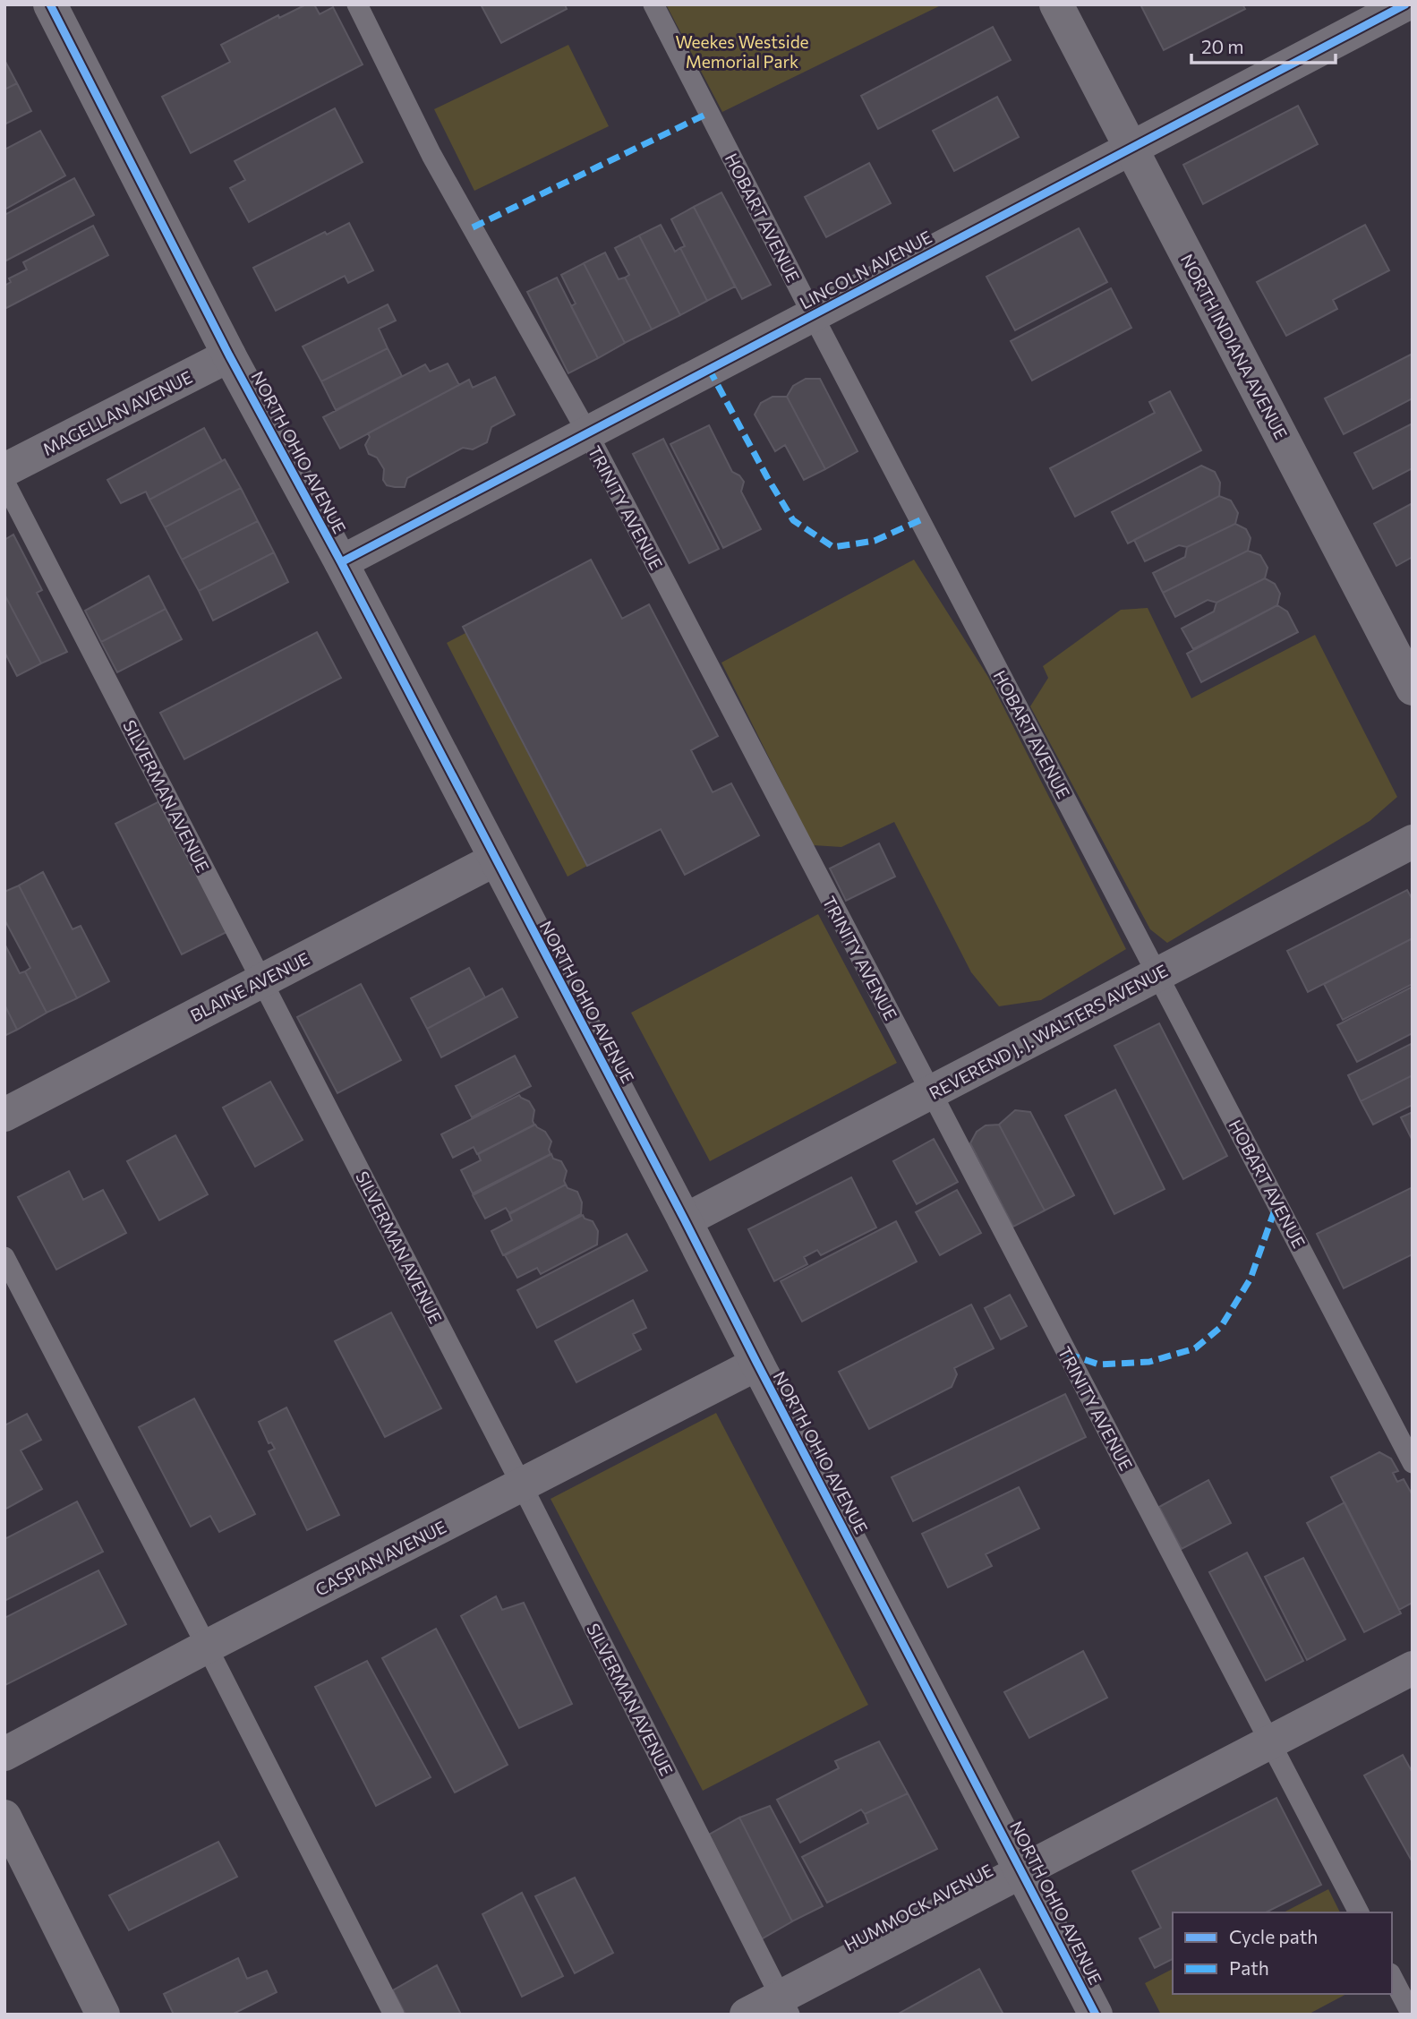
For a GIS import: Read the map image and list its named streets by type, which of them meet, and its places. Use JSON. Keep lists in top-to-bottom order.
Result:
{
  "streets": {
    "street": [
      "LINCOLN AVENUE",
      "NORTH INDIANA AVENUE",
      "MAGELLAN AVENUE",
      "NORTH OHIO AVENUE",
      "BLAINE AVENUE",
      "REVEREND J. J. WALTERS AVENUE",
      "CASPIAN AVENUE",
      "HUMMOCK AVENUE"
    ],
    "lane": ["HOBART AVENUE", "TRINITY AVENUE", "SILVERMAN AVENUE"]
  },
  "crossings": [
    ["HOBART AVENUE", "LINCOLN AVENUE"],
    ["HOBART AVENUE", "REVEREND J. J. WALTERS AVENUE"],
    ["LINCOLN AVENUE", "NORTH INDIANA AVENUE"],
    ["LINCOLN AVENUE", "NORTH OHIO AVENUE"],
    ["LINCOLN AVENUE", "TRINITY AVENUE"],
    ["MAGELLAN AVENUE", "NORTH OHIO AVENUE"],
    ["NORTH OHIO AVENUE", "BLAINE AVENUE"],
    ["NORTH OHIO AVENUE", "REVEREND J. J. WALTERS AVENUE"],
    ["NORTH OHIO AVENUE", "CASPIAN AVENUE"],
    ["NORTH OHIO AVENUE", "HUMMOCK AVENUE"],
    ["TRINITY AVENUE", "REVEREND J. J. WALTERS AVENUE"],
    ["TRINITY AVENUE", "HUMMOCK AVENUE"],
    ["SILVERMAN AVENUE", "BLAINE AVENUE"],
    ["SILVERMAN AVENUE", "CASPIAN AVENUE"],
    ["SILVERMAN AVENUE", "HUMMOCK AVENUE"]
  ],
  "parks": ["Weekes Westside Memorial Park"],
  "legend": ["Cycle path", "Path"],
  "scale_bar": "20 m"
}
